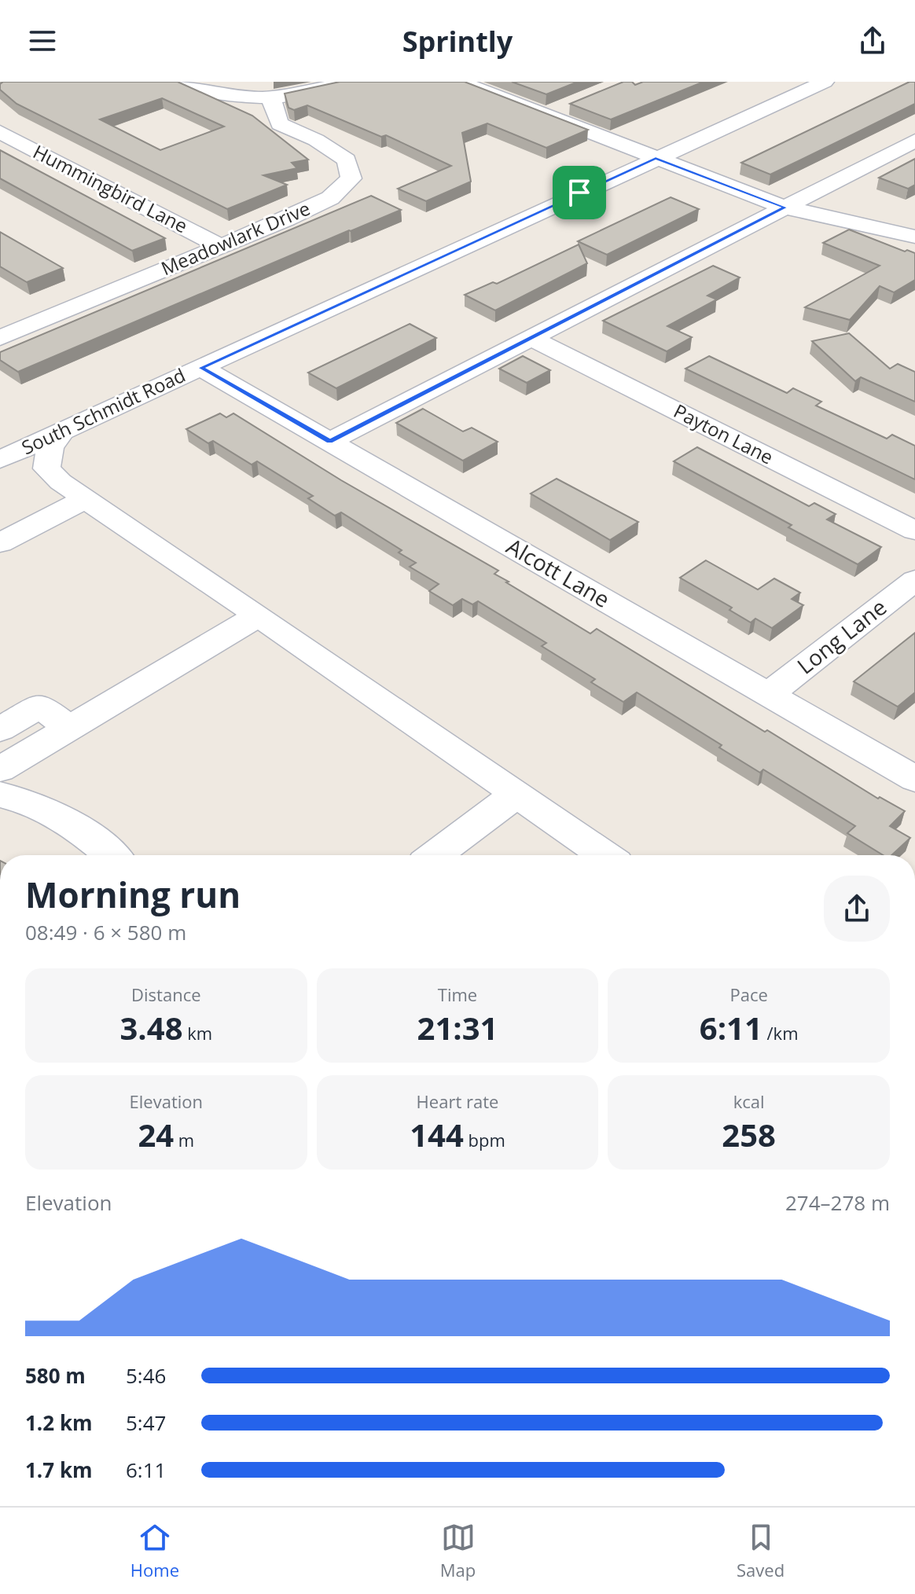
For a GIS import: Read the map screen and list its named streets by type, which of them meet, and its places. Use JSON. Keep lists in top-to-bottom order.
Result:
{
  "streets": {
    "street": [
      "Hummingbird Lane",
      "Meadowlark Drive",
      "South Schmidt Road",
      "Payton Lane",
      "Alcott Lane",
      "Long Lane"
    ]
  },
  "crossings": [
    ["Hummingbird Lane", "Meadowlark Drive"],
    ["South Schmidt Road", "Alcott Lane"],
    ["Alcott Lane", "Long Lane"]
  ],
  "page": {
    "header": "Sprintly",
    "heading": ["Morning run", "08:49 · 6 × 580 m"],
    "stats": [
      ["Distance", "3.48 km"],
      ["Time", "21:31"],
      ["Pace", "6:11 /km"],
      ["Elevation", "24 m"],
      ["Heart rate", "144 bpm"],
      ["kcal", "258"]
    ],
    "chart": ["Elevation", "274–278 m"],
    "list": [
      {
        "name": "580 m",
        "note": "5:46"
      },
      {
        "name": "1.2 km",
        "note": "5:47"
      },
      {
        "name": "1.7 km",
        "note": "6:11"
      }
    ],
    "tabs": ["Home", "Map", "Saved"]
  }
}
